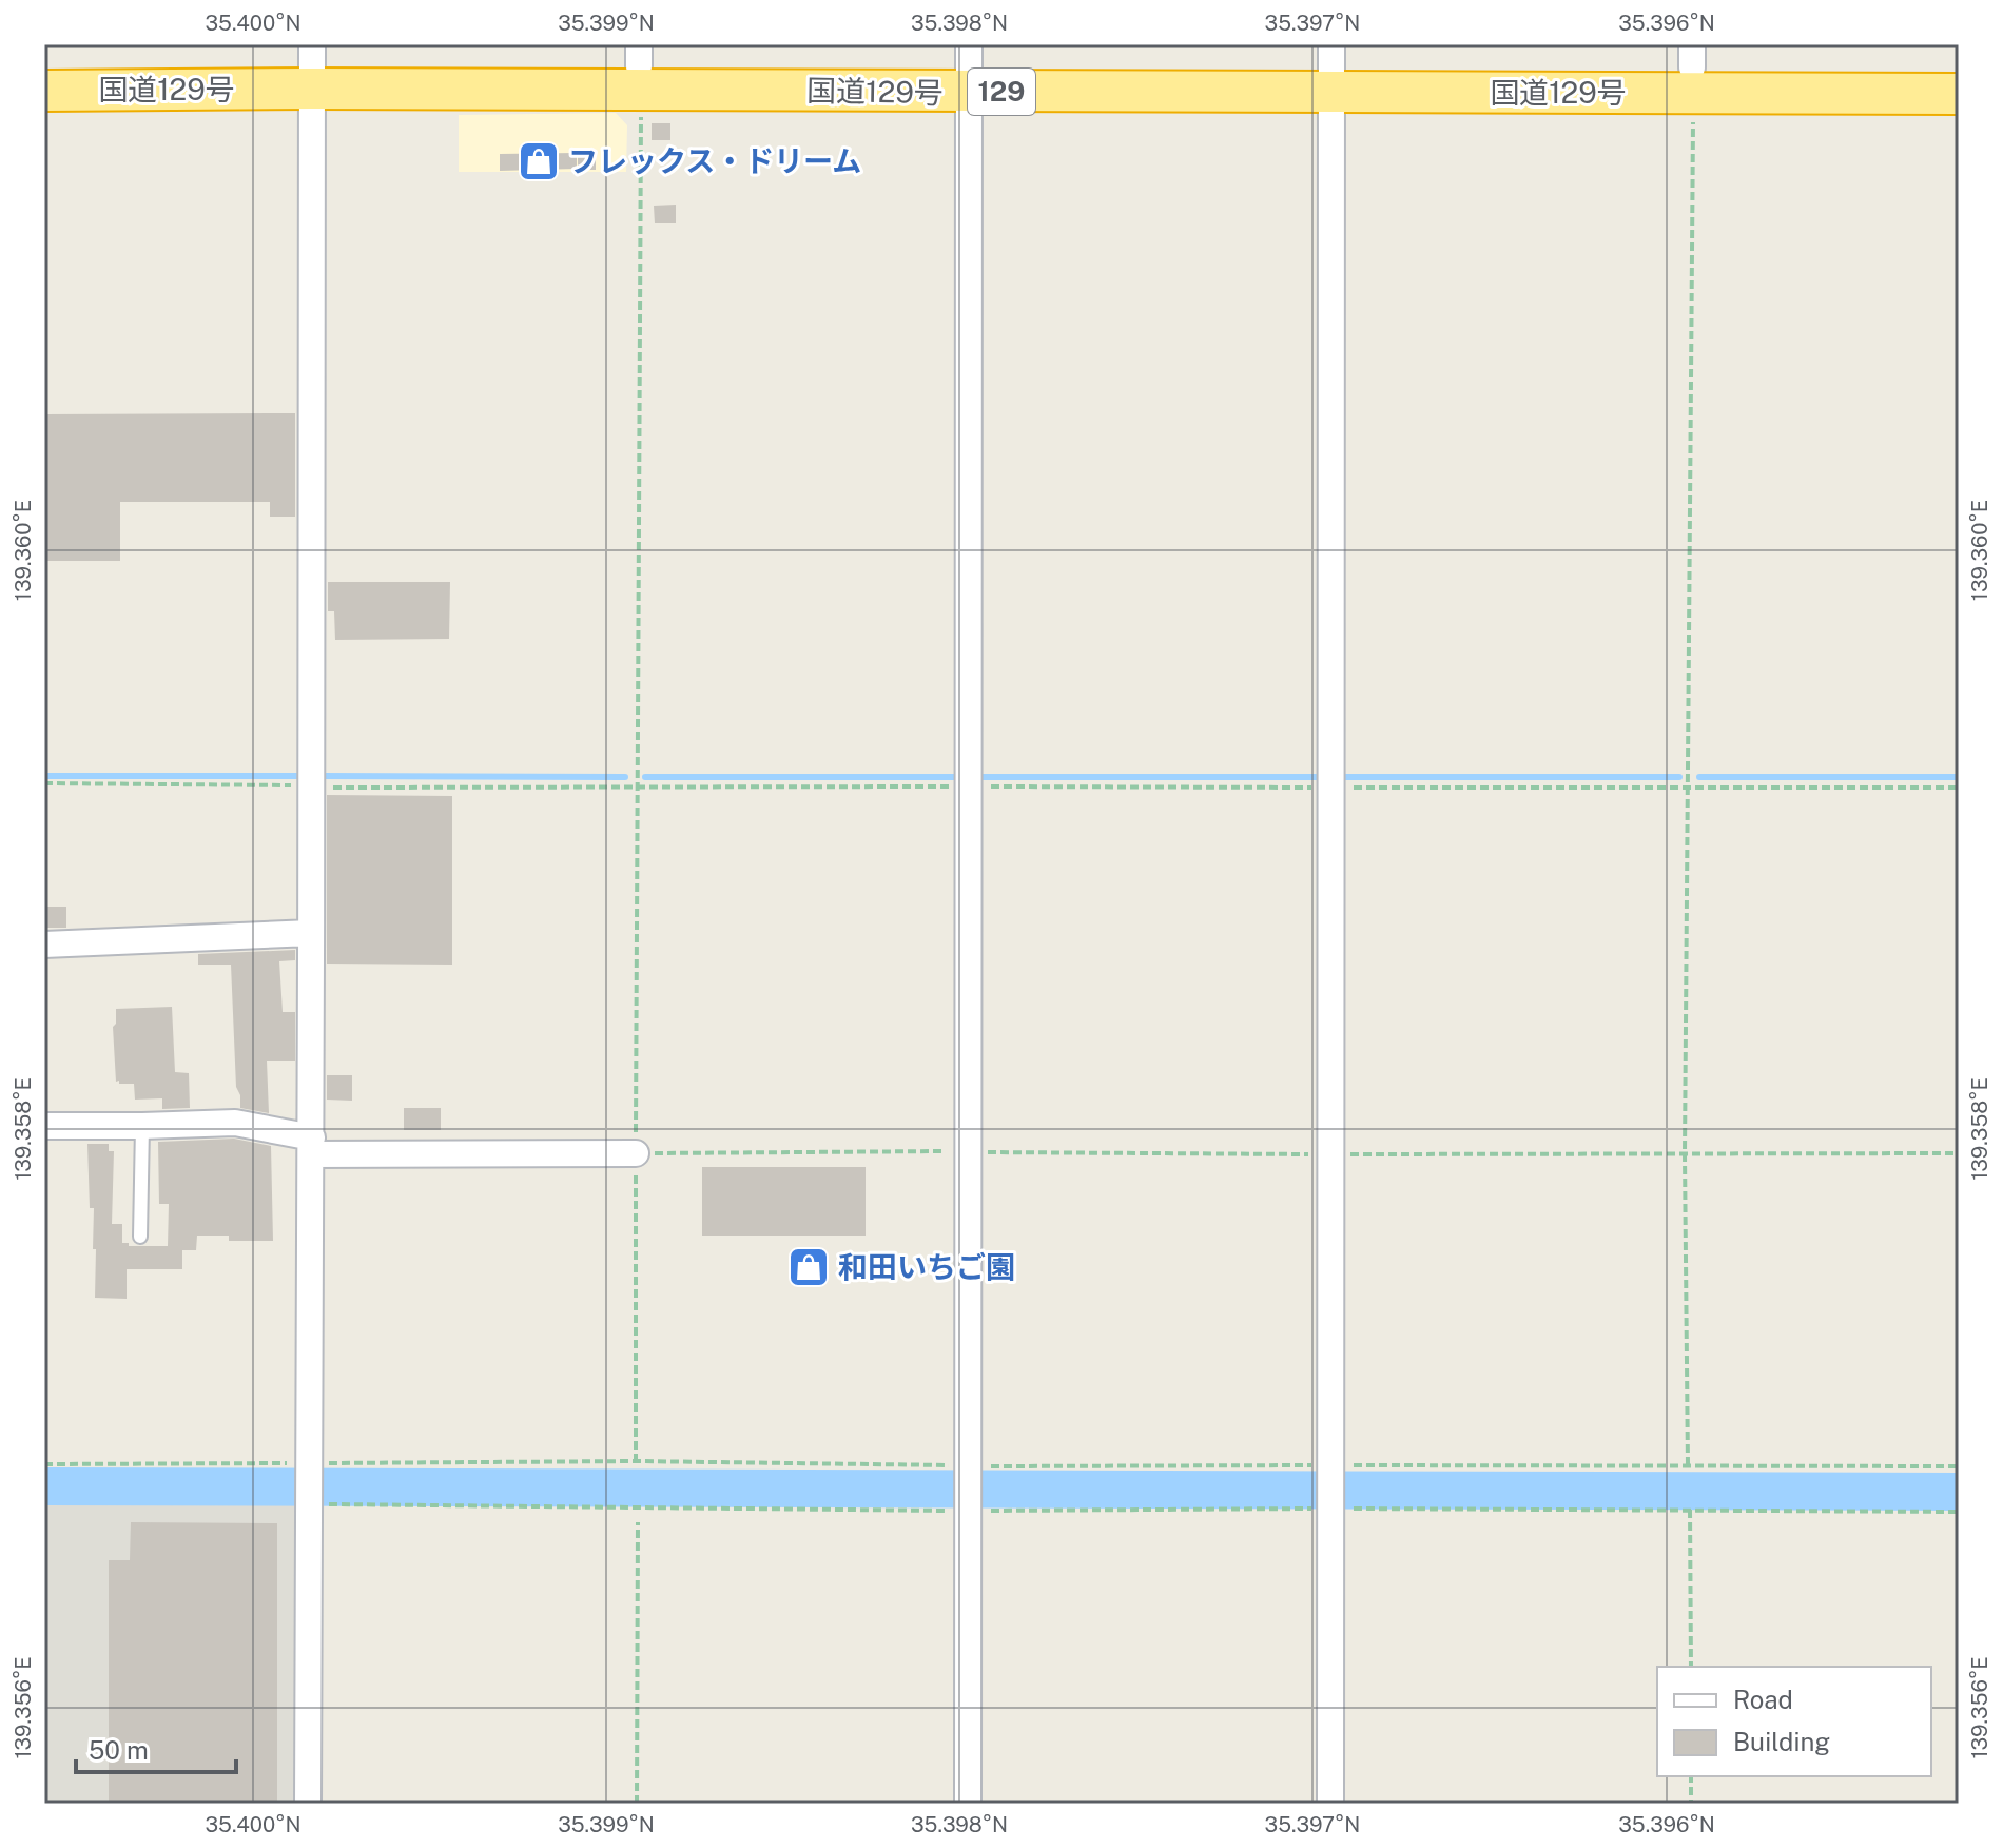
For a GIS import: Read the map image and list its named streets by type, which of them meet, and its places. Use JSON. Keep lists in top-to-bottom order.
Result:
{
  "streets": {
    "highway": ["国道129号", "129"]
  },
  "places": {
    "shop": ["フレックス・ドリーム", "和田いちご園"]
  },
  "legend": ["Road", "Building"],
  "scale_bar": "50 m",
  "coordinates": [
    "35.400°N",
    "35.399°N",
    "35.398°N",
    "35.397°N",
    "35.396°N",
    "139.360°E",
    "139.358°E",
    "139.356°E"
  ]
}
